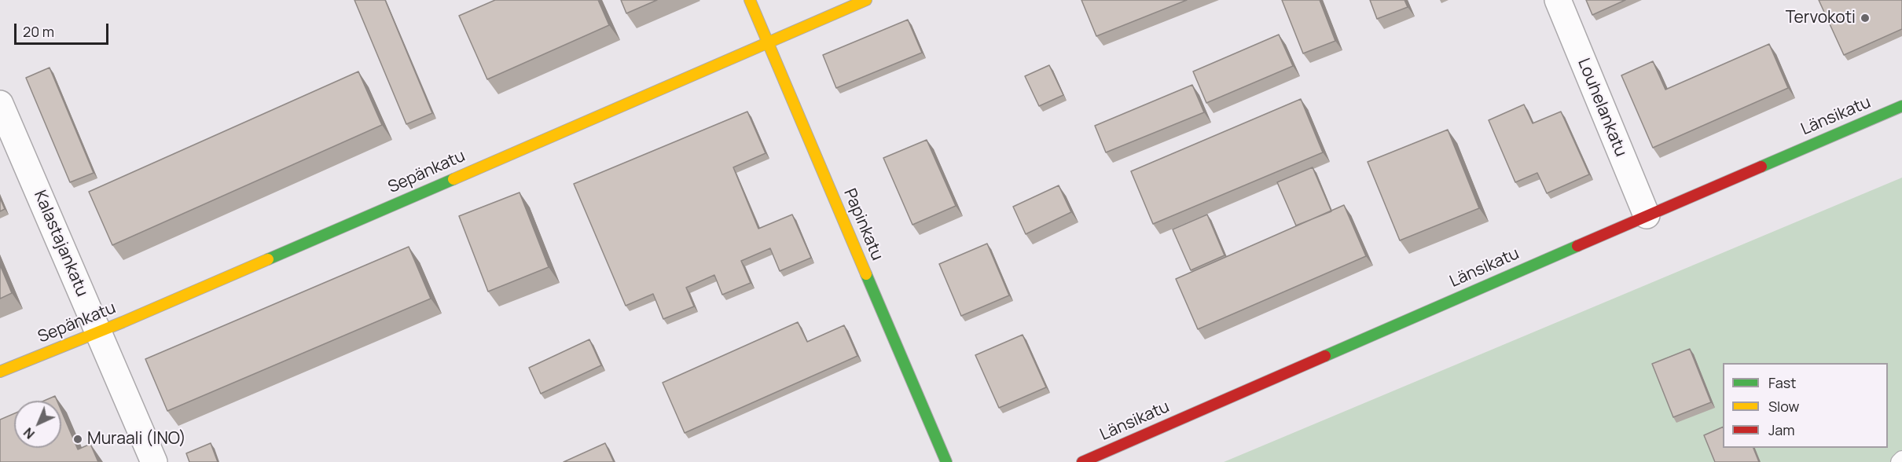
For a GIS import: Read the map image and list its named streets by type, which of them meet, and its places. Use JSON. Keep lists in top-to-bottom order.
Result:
{
  "streets": {
    "street": [
      "Louhelankatu",
      "Länsikatu",
      "Sepänkatu",
      "Papinkatu",
      "Kalastajankatu"
    ]
  },
  "crossings": [
    ["Louhelankatu", "Länsikatu"],
    ["Sepänkatu", "Papinkatu"],
    ["Sepänkatu", "Kalastajankatu"]
  ],
  "places": ["Tervokoti", "Muraali (INO)"],
  "legend": ["Fast", "Slow", "Jam"],
  "scale_bar": "20 m",
  "north": "bottom left"
}
